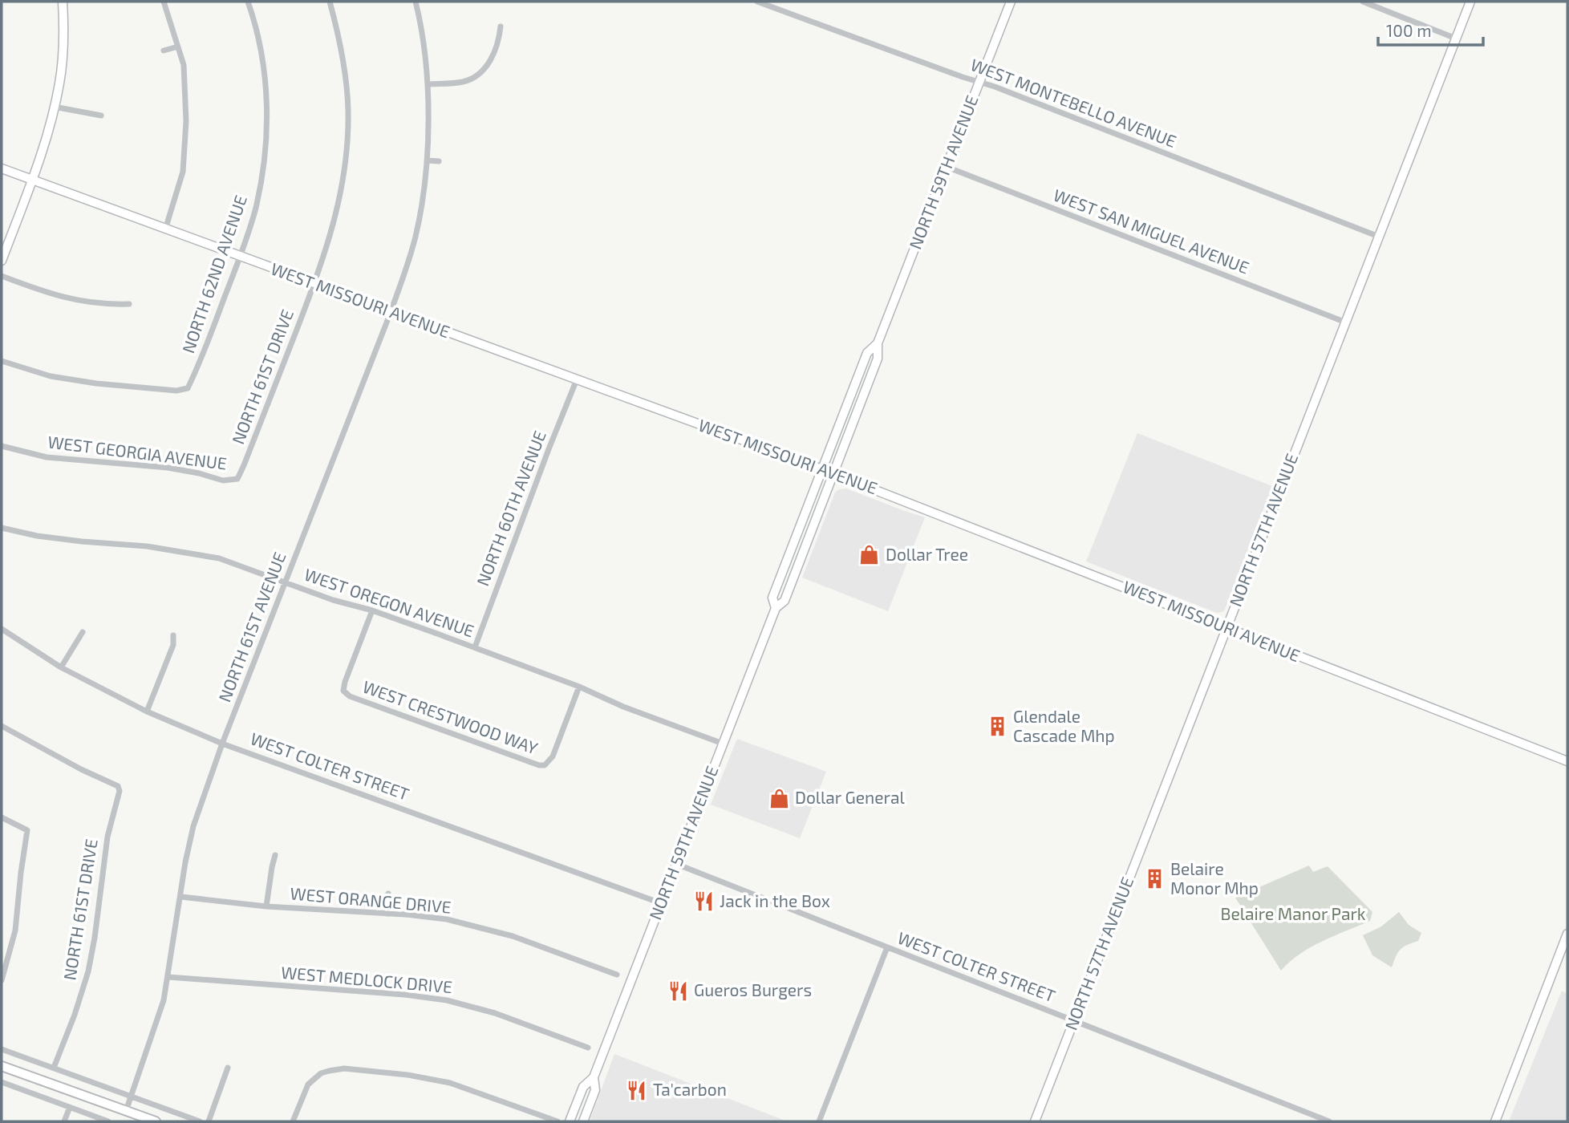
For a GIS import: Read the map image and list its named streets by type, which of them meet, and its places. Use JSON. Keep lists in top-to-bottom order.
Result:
{
  "streets": {
    "street": [
      "WEST MONTEBELLO AVENUE",
      "NORTH 59TH AVENUE",
      "WEST SAN MIGUEL AVENUE",
      "NORTH 62ND AVENUE",
      "WEST MISSOURI AVENUE",
      "NORTH 61ST DRIVE",
      "WEST GEORGIA AVENUE",
      "NORTH 60TH AVENUE",
      "NORTH 57TH AVENUE",
      "WEST OREGON AVENUE",
      "NORTH 61ST AVENUE",
      "WEST CRESTWOOD WAY",
      "WEST COLTER STREET",
      "WEST ORANGE DRIVE",
      "WEST MEDLOCK DRIVE"
    ]
  },
  "crossings": [
    ["WEST MONTEBELLO AVENUE", "NORTH 59TH AVENUE"],
    ["WEST MONTEBELLO AVENUE", "NORTH 57TH AVENUE"],
    ["NORTH 59TH AVENUE", "WEST SAN MIGUEL AVENUE"],
    ["NORTH 59TH AVENUE", "WEST MISSOURI AVENUE"],
    ["NORTH 59TH AVENUE", "WEST OREGON AVENUE"],
    ["NORTH 59TH AVENUE", "WEST COLTER STREET"],
    ["WEST SAN MIGUEL AVENUE", "NORTH 57TH AVENUE"],
    ["NORTH 62ND AVENUE", "WEST MISSOURI AVENUE"],
    ["WEST MISSOURI AVENUE", "NORTH 61ST DRIVE"],
    ["WEST MISSOURI AVENUE", "NORTH 60TH AVENUE"],
    ["WEST MISSOURI AVENUE", "NORTH 57TH AVENUE"],
    ["WEST MISSOURI AVENUE", "NORTH 61ST AVENUE"],
    ["NORTH 61ST DRIVE", "WEST GEORGIA AVENUE"],
    ["NORTH 60TH AVENUE", "WEST OREGON AVENUE"],
    ["NORTH 57TH AVENUE", "WEST COLTER STREET"],
    ["WEST OREGON AVENUE", "NORTH 61ST AVENUE"],
    ["WEST OREGON AVENUE", "WEST CRESTWOOD WAY"],
    ["NORTH 61ST AVENUE", "WEST COLTER STREET"],
    ["NORTH 61ST AVENUE", "WEST ORANGE DRIVE"],
    ["NORTH 61ST AVENUE", "WEST MEDLOCK DRIVE"]
  ],
  "parks": ["Belaire Manor Park"],
  "places": {
    "shop": ["Dollar Tree", "Dollar General"],
    "building": ["Glendale Cascade Mhp", "Belaire Monor Mhp"],
    "restaurant": ["Jack in the Box", "Gueros Burgers", "Ta'carbon"]
  },
  "scale_bar": "100 m"
}
